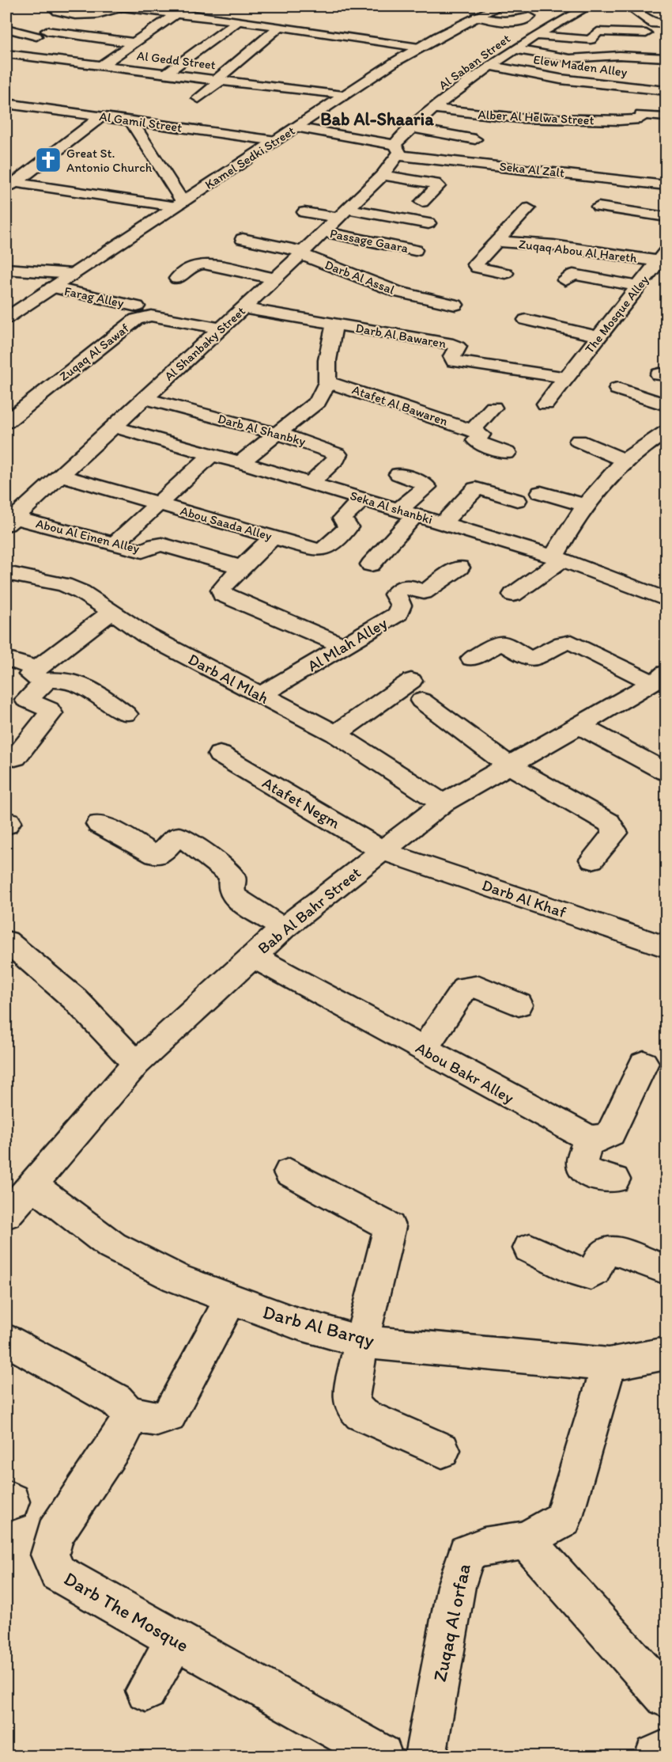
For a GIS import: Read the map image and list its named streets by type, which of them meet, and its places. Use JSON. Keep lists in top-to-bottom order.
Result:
{
  "streets": {
    "street": [
      "Al Gedd Street",
      "Al Saban Street",
      "Elew Maden Alley",
      "Alber Al Helwa Street",
      "Al Gamil Street",
      "Kamel Sedki Street",
      "Seka Al Zalt",
      "Passage Gaara",
      "Zuqaq Abou Al Hareth",
      "Darb Al Assal",
      "Farag Alley",
      "The Mosque Alley",
      "Darb Al Bawaren",
      "Al Shanbaky Street",
      "Zuqaq Al Sawaf",
      "Atafet Al Bawaren",
      "Darb Al Shanbky",
      "Seka Al shanbki",
      "Abou Saada Alley",
      "Abou Al Einen Alley",
      "Al Mlah Alley",
      "Darb Al Mlah",
      "Atafet Negm",
      "Darb Al Khaf",
      "Bab Al Bahr Street",
      "Abou Bakr Alley",
      "Darb Al Barqy",
      "Darb The Mosque",
      "Zuqaq Al orfaa"
    ]
  },
  "crossings": [
    ["Al Gedd Street", "Kamel Sedki Street"],
    ["Al Saban Street", "Elew Maden Alley"],
    ["Al Saban Street", "Alber Al Helwa Street"],
    ["Al Saban Street", "Seka Al Zalt"],
    ["Al Saban Street", "Al Shanbaky Street"],
    ["Elew Maden Alley", "Alber Al Helwa Street"],
    ["Al Gamil Street", "Kamel Sedki Street"],
    ["Kamel Sedki Street", "Seka Al Zalt"],
    ["Kamel Sedki Street", "Farag Alley"],
    ["Seka Al Zalt", "Al Shanbaky Street"],
    ["Passage Gaara", "Al Shanbaky Street"],
    ["Zuqaq Abou Al Hareth", "The Mosque Alley"],
    ["Darb Al Assal", "Al Shanbaky Street"],
    ["The Mosque Alley", "Darb Al Bawaren"],
    ["Darb Al Bawaren", "Al Shanbaky Street"],
    ["Al Shanbaky Street", "Zuqaq Al Sawaf"],
    ["Al Shanbaky Street", "Darb Al Shanbky"],
    ["Al Shanbaky Street", "Seka Al shanbki"],
    ["Al Shanbaky Street", "Abou Saada Alley"],
    ["Al Shanbaky Street", "Abou Al Einen Alley"],
    ["Darb Al Shanbky", "Seka Al shanbki"],
    ["Seka Al shanbki", "Abou Saada Alley"],
    ["Al Mlah Alley", "Darb Al Mlah"],
    ["Darb Al Mlah", "Bab Al Bahr Street"],
    ["Atafet Negm", "Darb Al Khaf"],
    ["Atafet Negm", "Bab Al Bahr Street"],
    ["Darb Al Khaf", "Bab Al Bahr Street"],
    ["Bab Al Bahr Street", "Abou Bakr Alley"],
    ["Bab Al Bahr Street", "Darb Al Barqy"],
    ["Darb Al Barqy", "Zuqaq Al orfaa"]
  ],
  "districts": ["Bab Al-Shaaria"],
  "places": {
    "church": ["Great St. Antonio Church"]
  }
}
